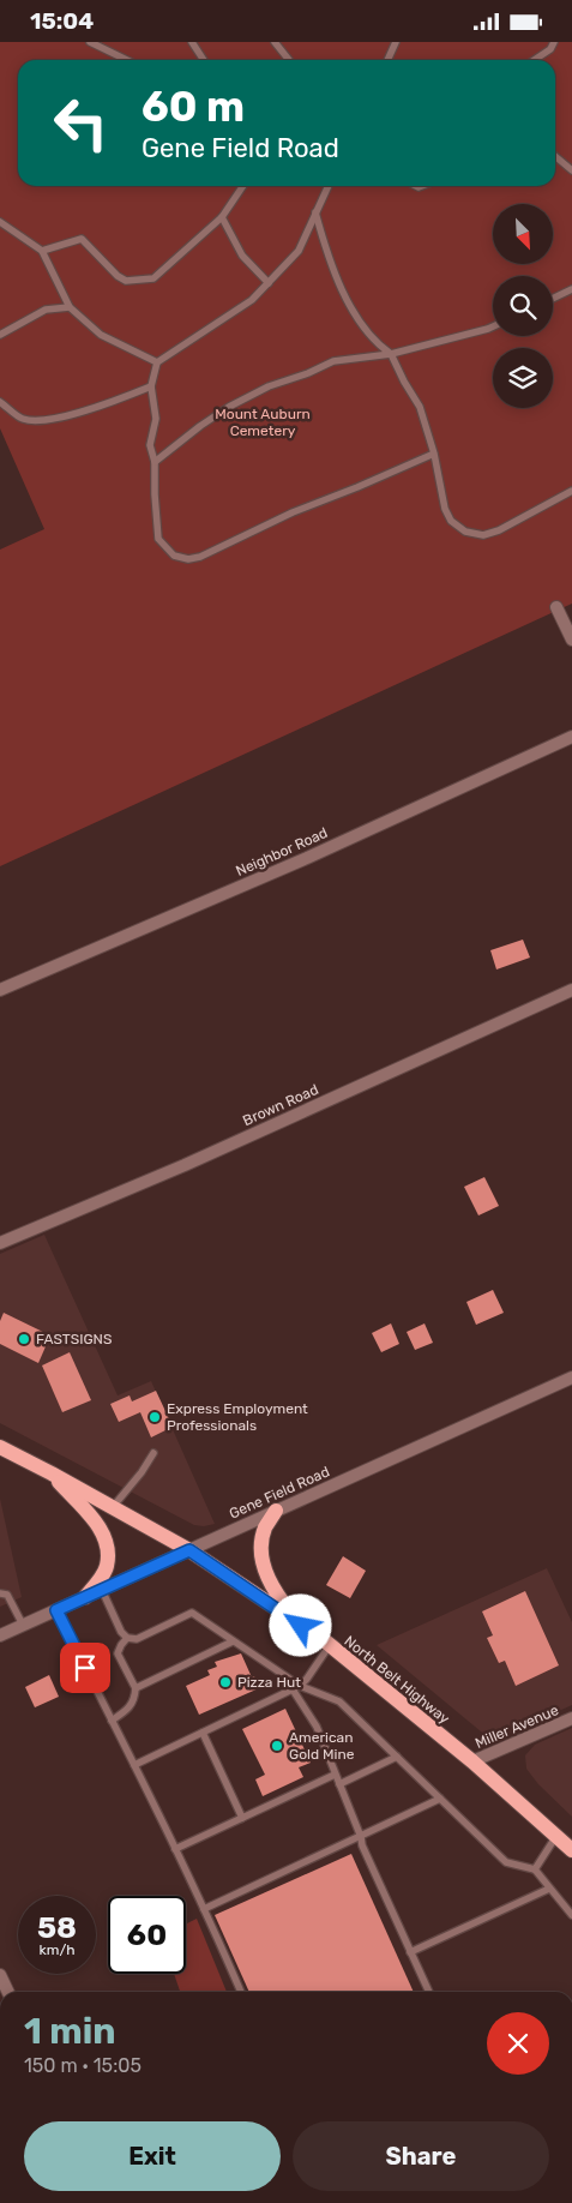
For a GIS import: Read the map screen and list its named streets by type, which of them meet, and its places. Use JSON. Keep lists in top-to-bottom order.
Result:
{
  "streets": {
    "main road": ["North Belt Highway"],
    "street": [
      "Neighbor Road",
      "Brown Road",
      "Gene Field Road",
      "Miller Avenue"
    ]
  },
  "crossings": [
    ["Gene Field Road", "North Belt Highway"],
    ["North Belt Highway", "Miller Avenue"]
  ],
  "parks": ["Mount Auburn Cemetery"],
  "places": [
    "FASTSIGNS",
    "Express Employment Professionals",
    "Pizza Hut",
    "American Gold Mine"
  ],
  "north": "bottom right",
  "page": {
    "status": "15:04",
    "turn": ["60 m", "Gene Field Road"],
    "speed": "58 km/h",
    "limit": "60",
    "heading": ["1 min", "150 m · 15:05"],
    "buttons": ["Exit", "Share"]
  }
}
